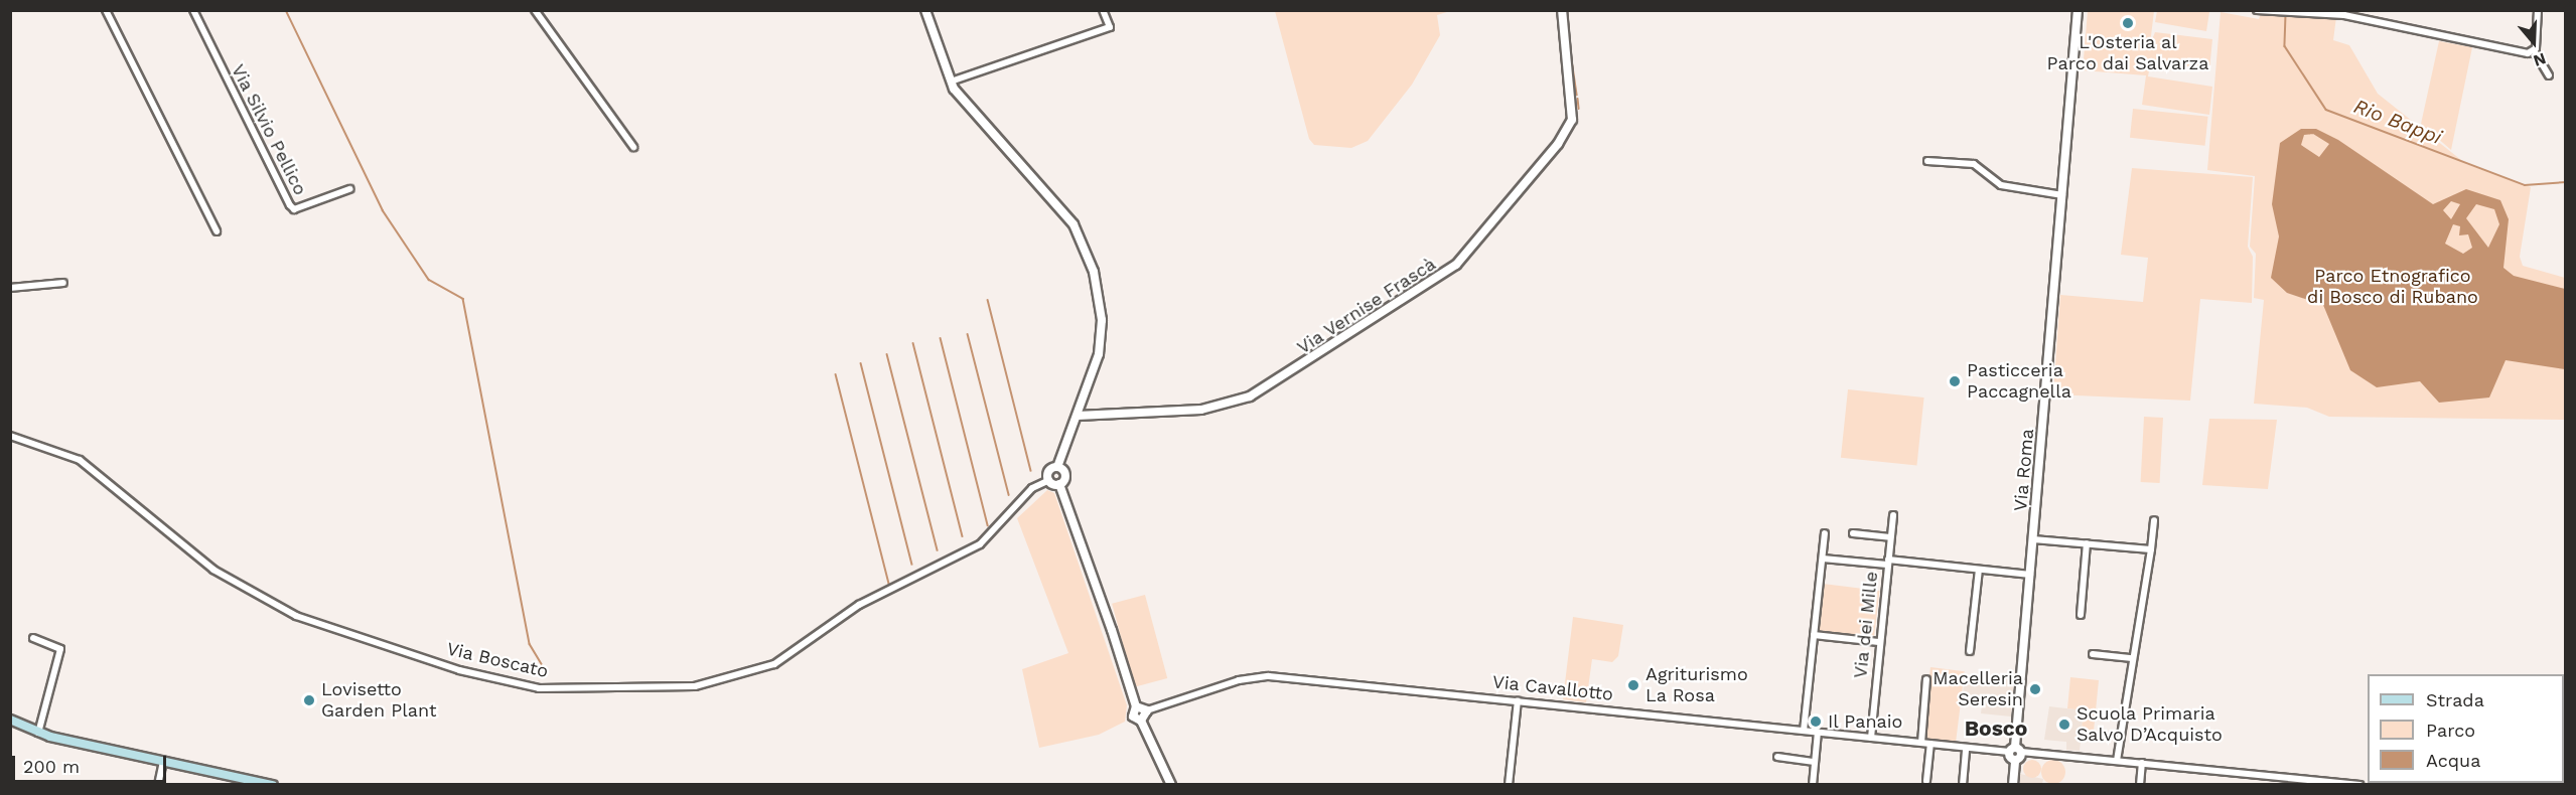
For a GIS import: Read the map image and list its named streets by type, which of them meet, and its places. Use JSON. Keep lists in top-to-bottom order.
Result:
{
  "streets": {
    "street": [
      "Via Silvio Pellico",
      "Via Vernise Frascà",
      "Via Roma",
      "Via dei Mille",
      "Via Boscato",
      "Via Cavallotto"
    ]
  },
  "crossings": [
    ["Via Roma", "Via Cavallotto"],
    ["Via dei Mille", "Via Cavallotto"]
  ],
  "districts": ["Bosco"],
  "water": ["Rio Bappi"],
  "parks": ["Parco Etnografico di Bosco di Rubano"],
  "places": [
    "L'Osteria al Parco dai Salvarza",
    "Pasticceria Paccagnella",
    "Agriturismo La Rosa",
    "Macelleria Seresin",
    "Lovisetto Garden Plant",
    "Il Panaio",
    "Scuola Primaria Salvo D’Acquisto"
  ],
  "legend": ["Strada", "Parco", "Acqua"],
  "scale_bar": "200 m",
  "north": "bottom"
}
